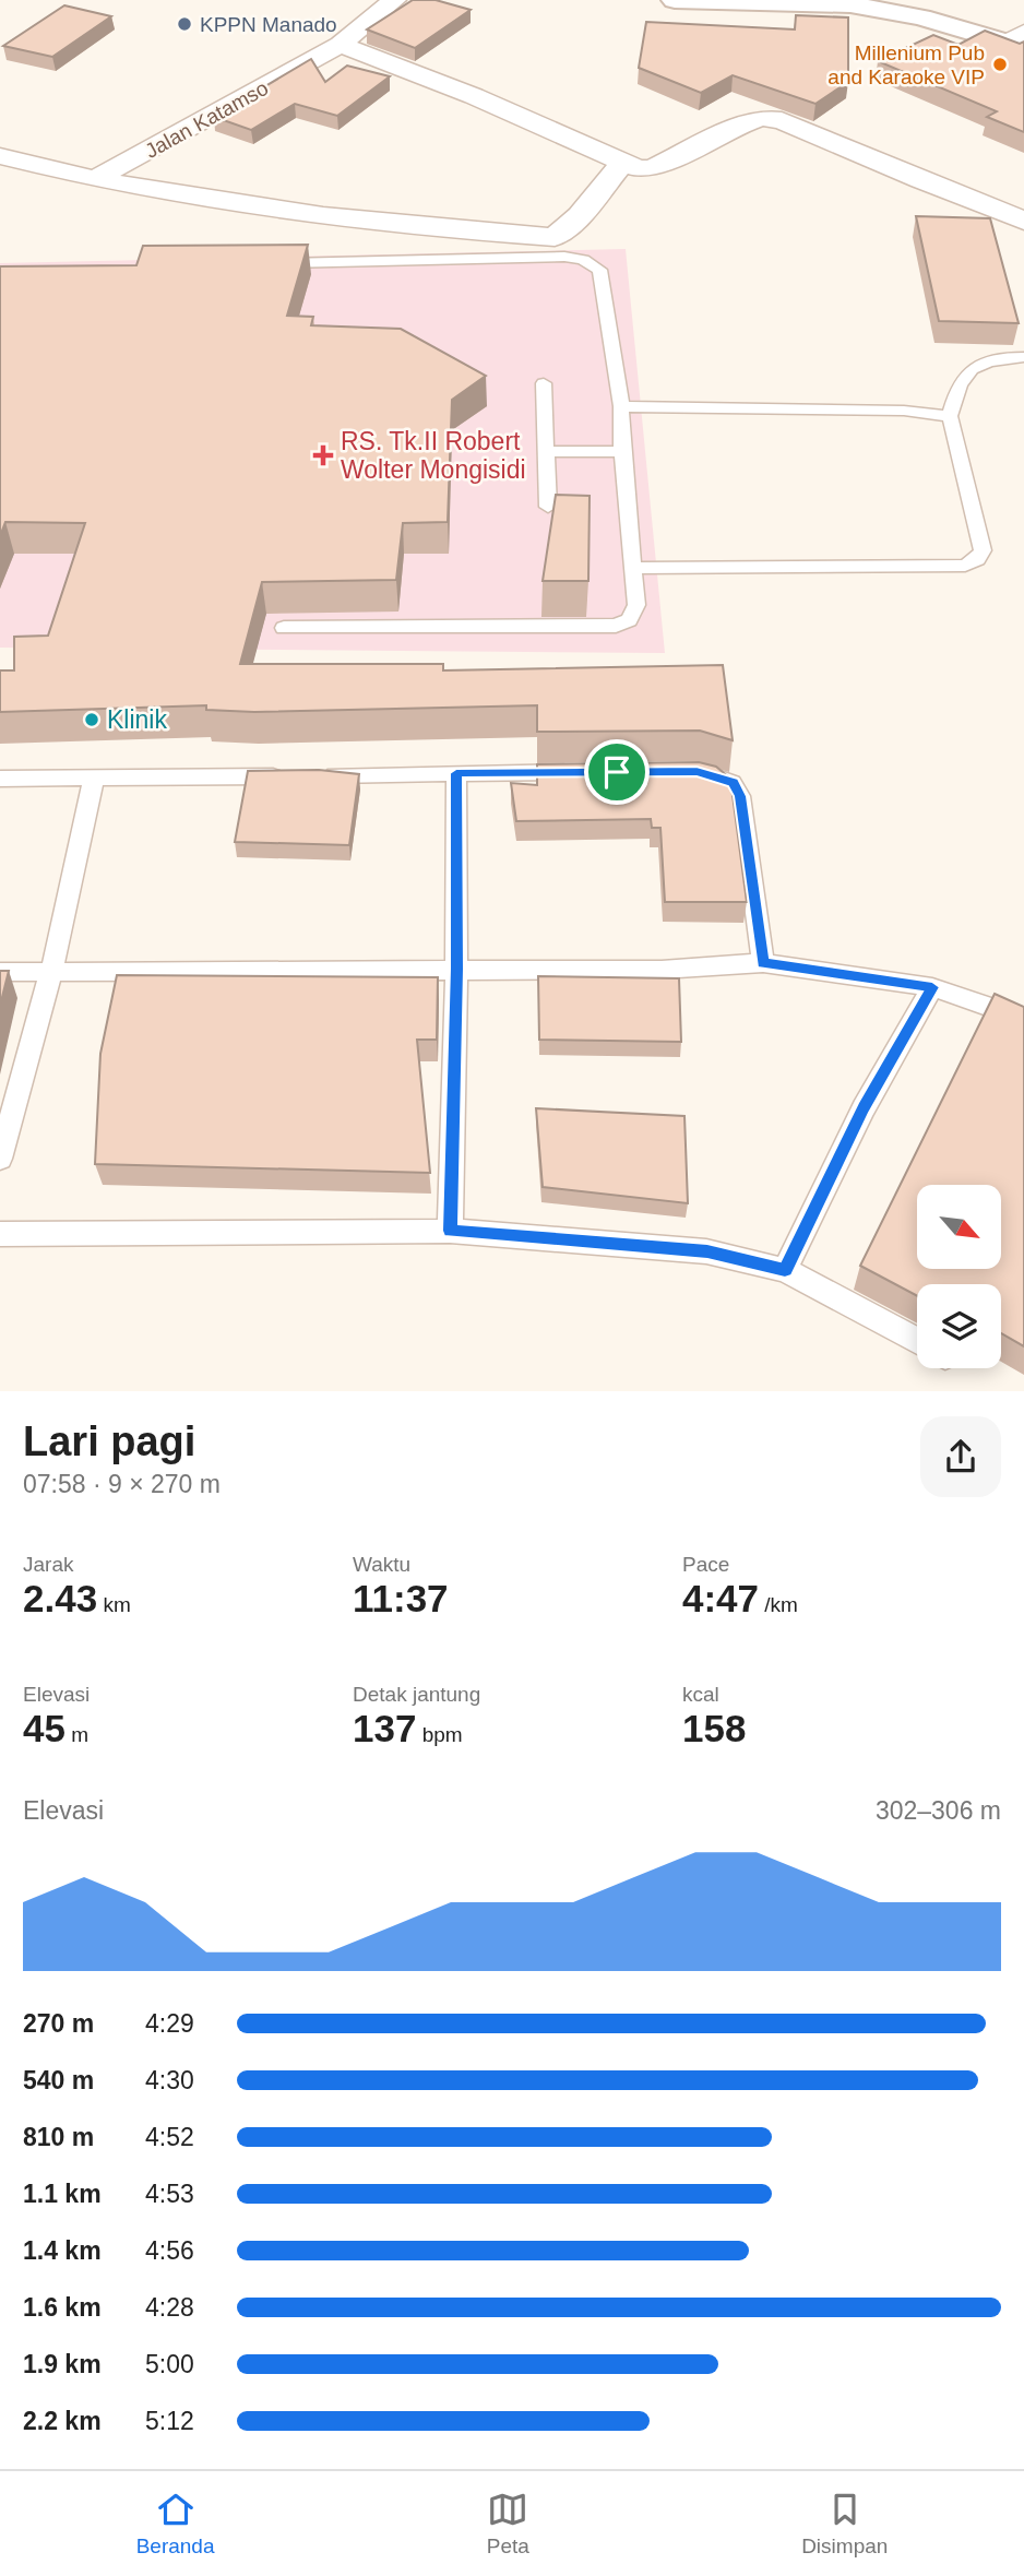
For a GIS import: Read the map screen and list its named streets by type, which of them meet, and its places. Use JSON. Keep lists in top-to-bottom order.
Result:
{
  "streets": {
    "street": ["Jalan Katamso"]
  },
  "places": {
    "other": ["KPPN Manado", "Millenium Pub and Karaoke VIP", "Klinik"],
    "health": ["RS. Tk.II Robert Wolter Mongisidi"]
  },
  "north": "bottom right",
  "page": {
    "heading": ["Lari pagi", "07:58 · 9 × 270 m"],
    "stats": [
      ["Jarak", "2.43 km"],
      ["Waktu", "11:37"],
      ["Pace", "4:47 /km"],
      ["Elevasi", "45 m"],
      ["Detak jantung", "137 bpm"],
      ["kcal", "158"]
    ],
    "chart": ["Elevasi", "302–306 m"],
    "list": [
      {
        "name": "270 m",
        "note": "4:29"
      },
      {
        "name": "540 m",
        "note": "4:30"
      },
      {
        "name": "810 m",
        "note": "4:52"
      },
      {
        "name": "1.1 km",
        "note": "4:53"
      },
      {
        "name": "1.4 km",
        "note": "4:56"
      },
      {
        "name": "1.6 km",
        "note": "4:28"
      },
      {
        "name": "1.9 km",
        "note": "5:00"
      },
      {
        "name": "2.2 km",
        "note": "5:12"
      }
    ],
    "tabs": ["Beranda", "Peta", "Disimpan"]
  }
}
